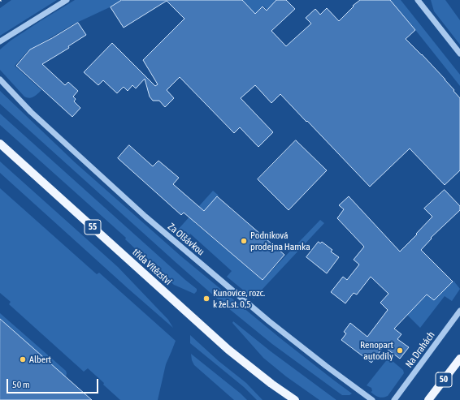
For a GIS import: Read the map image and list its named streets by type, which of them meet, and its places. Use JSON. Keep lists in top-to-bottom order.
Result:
{
  "streets": {
    "main road": ["55", "třída Vítězství", "50"],
    "street": ["Za Olšávkou", "Na Drahách"]
  },
  "places": [
    "Podniková prodejna Hamka",
    "Kunovice, rozc. k žel.st. 0,5",
    "Renopart autodíly",
    "Albert"
  ],
  "scale_bar": "50 m"
}
